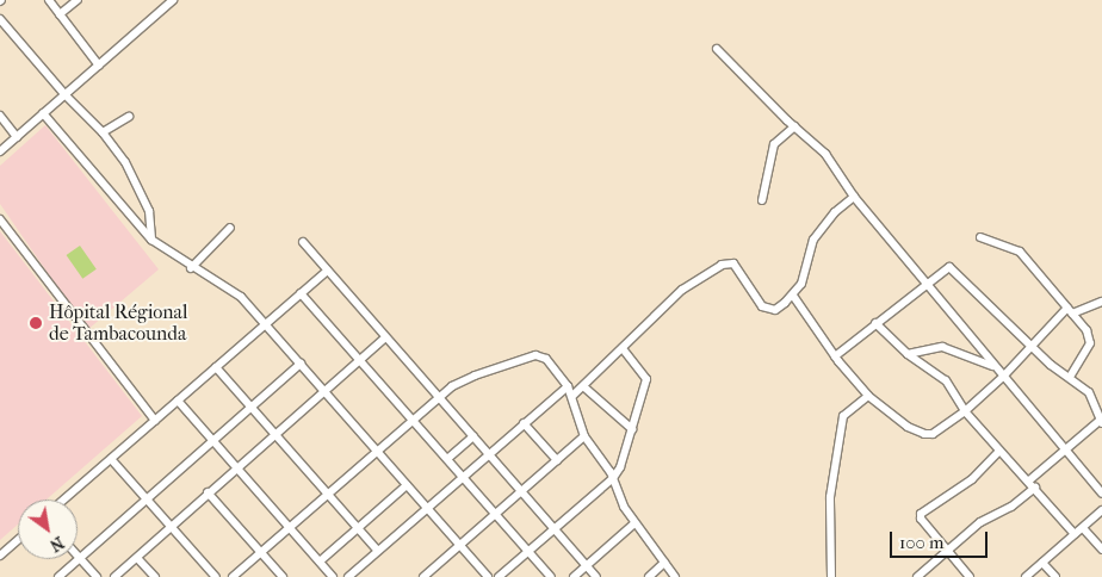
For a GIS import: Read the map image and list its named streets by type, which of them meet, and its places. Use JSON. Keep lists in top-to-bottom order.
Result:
{
  "places": ["Hôpital Régional de Tambacounda"],
  "scale_bar": "100 m",
  "north": "bottom right"
}
